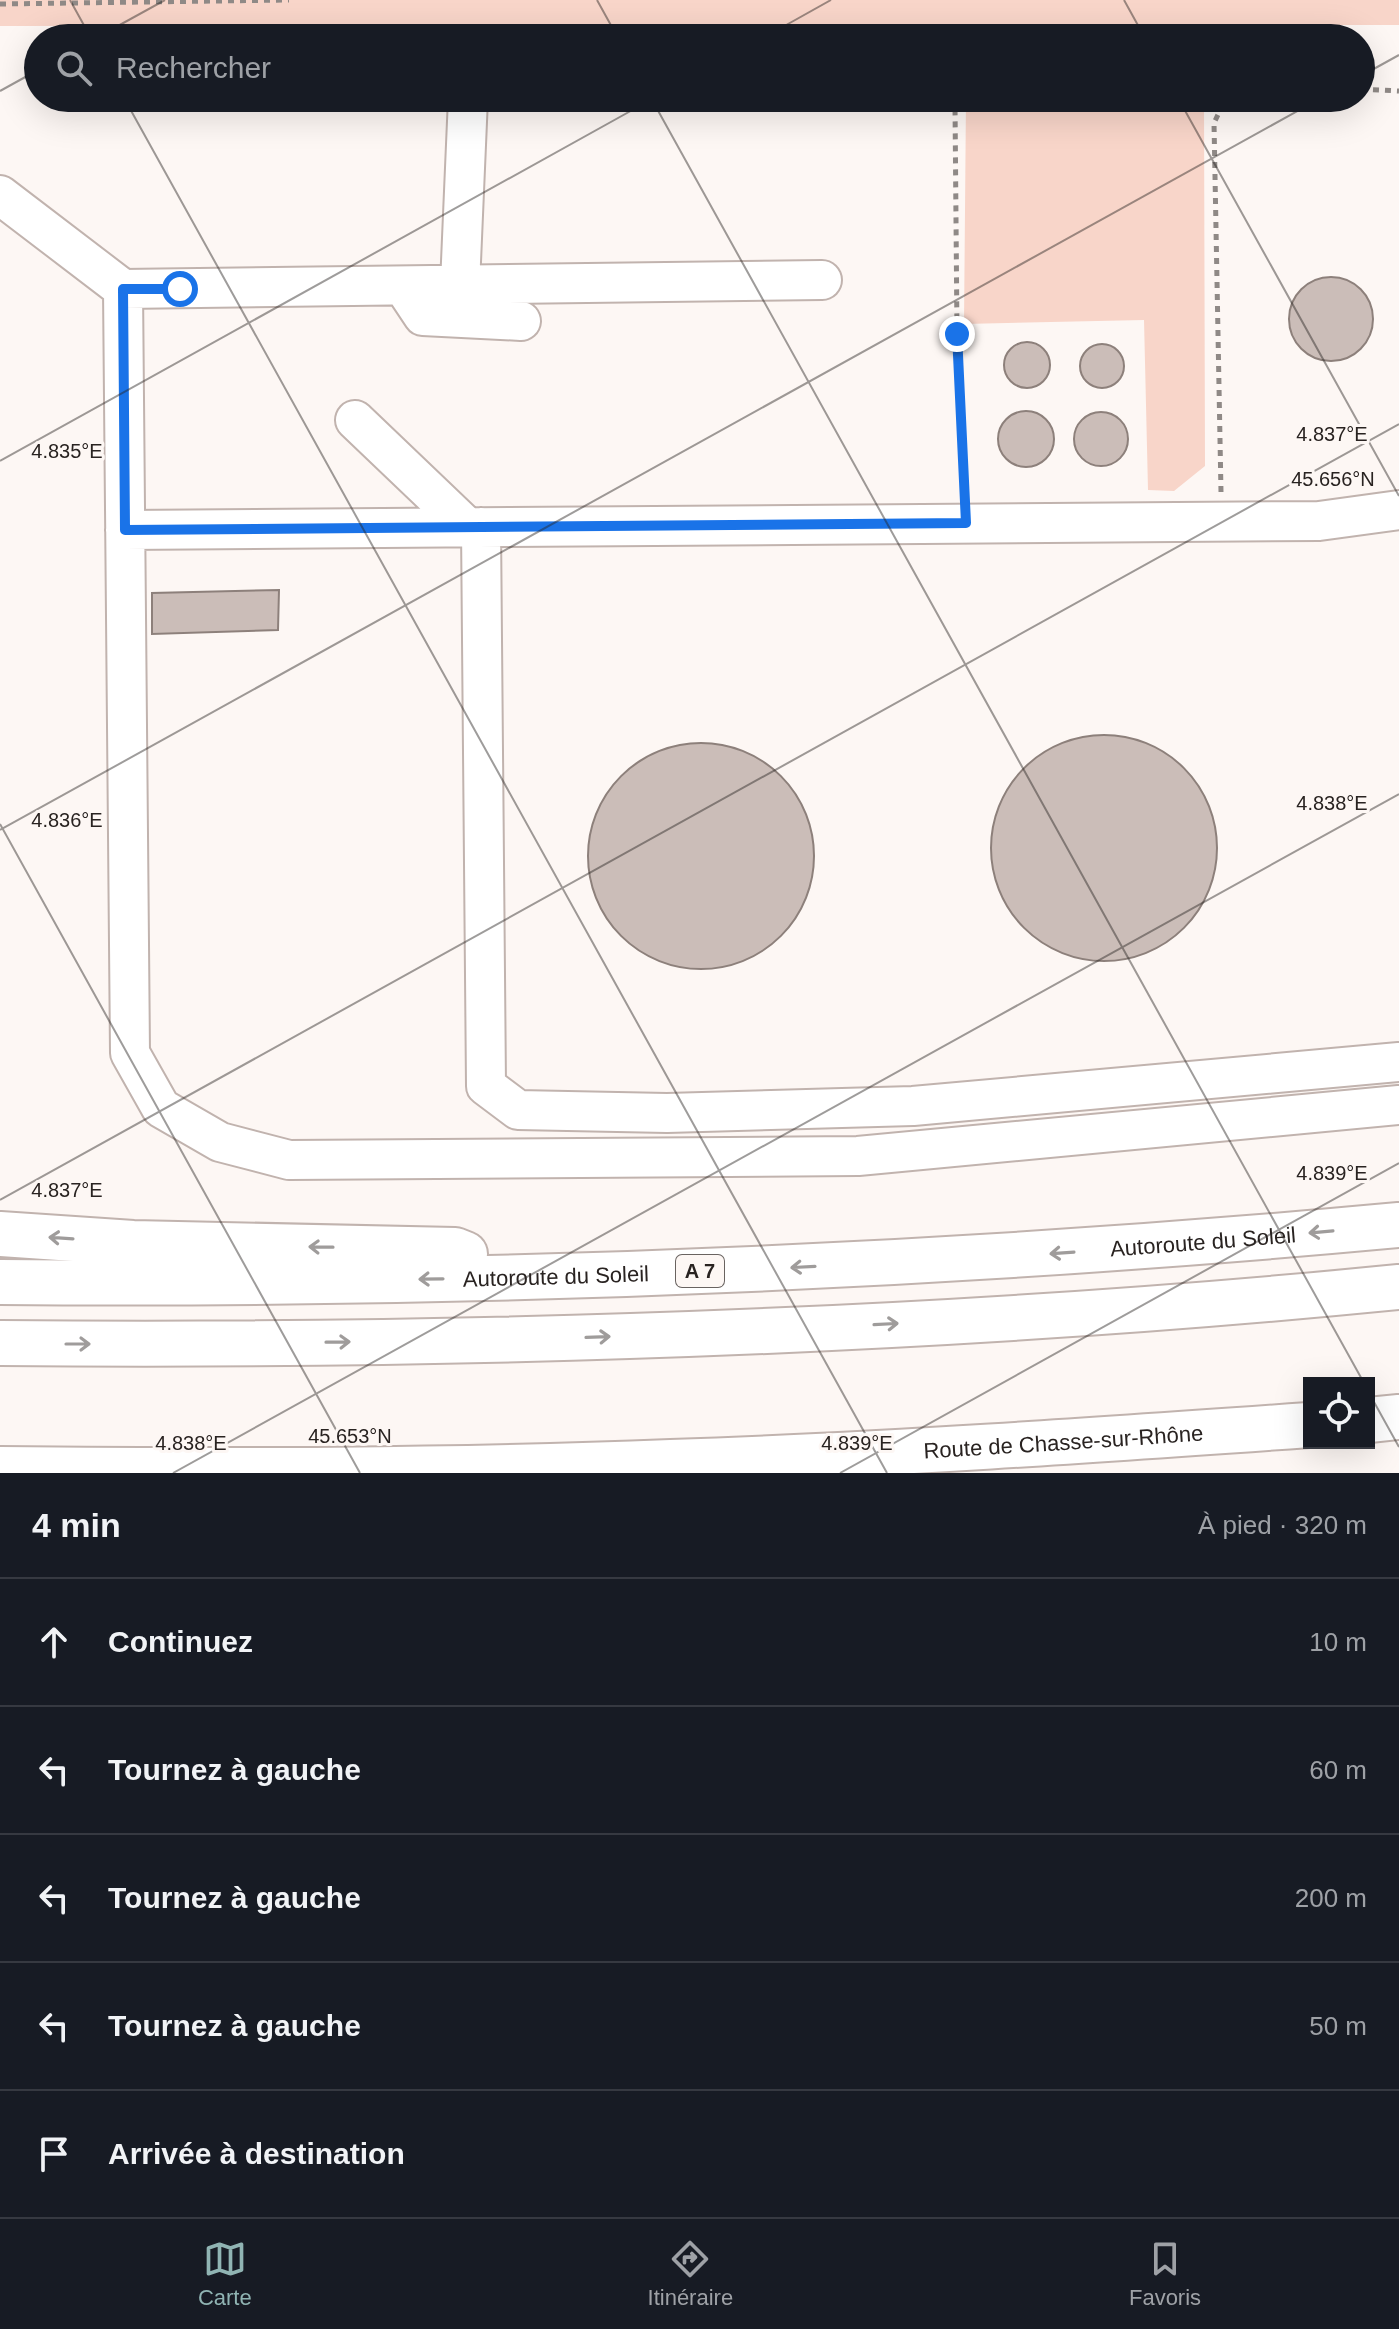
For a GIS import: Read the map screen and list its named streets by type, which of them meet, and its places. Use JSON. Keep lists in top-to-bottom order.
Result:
{
  "streets": {
    "main road": ["Autoroute du Soleil", "A 7", "Route de Chasse-sur-Rhône"]
  },
  "page": {
    "search": "Rechercher",
    "heading": ["4 min", "À pied · 320 m"],
    "list": [
      ["Continuez", "10 m"],
      ["Tournez à gauche", "60 m"],
      ["Tournez à gauche", "200 m"],
      ["Tournez à gauche", "50 m"],
      "Arrivée à destination"
    ],
    "nav": ["Carte", "Itinéraire", "Favoris"]
  },
  "coordinates": [
    "4.837°E",
    "4.835°E",
    "45.656°N",
    "4.838°E",
    "4.836°E",
    "4.839°E",
    "45.653°N"
  ]
}
